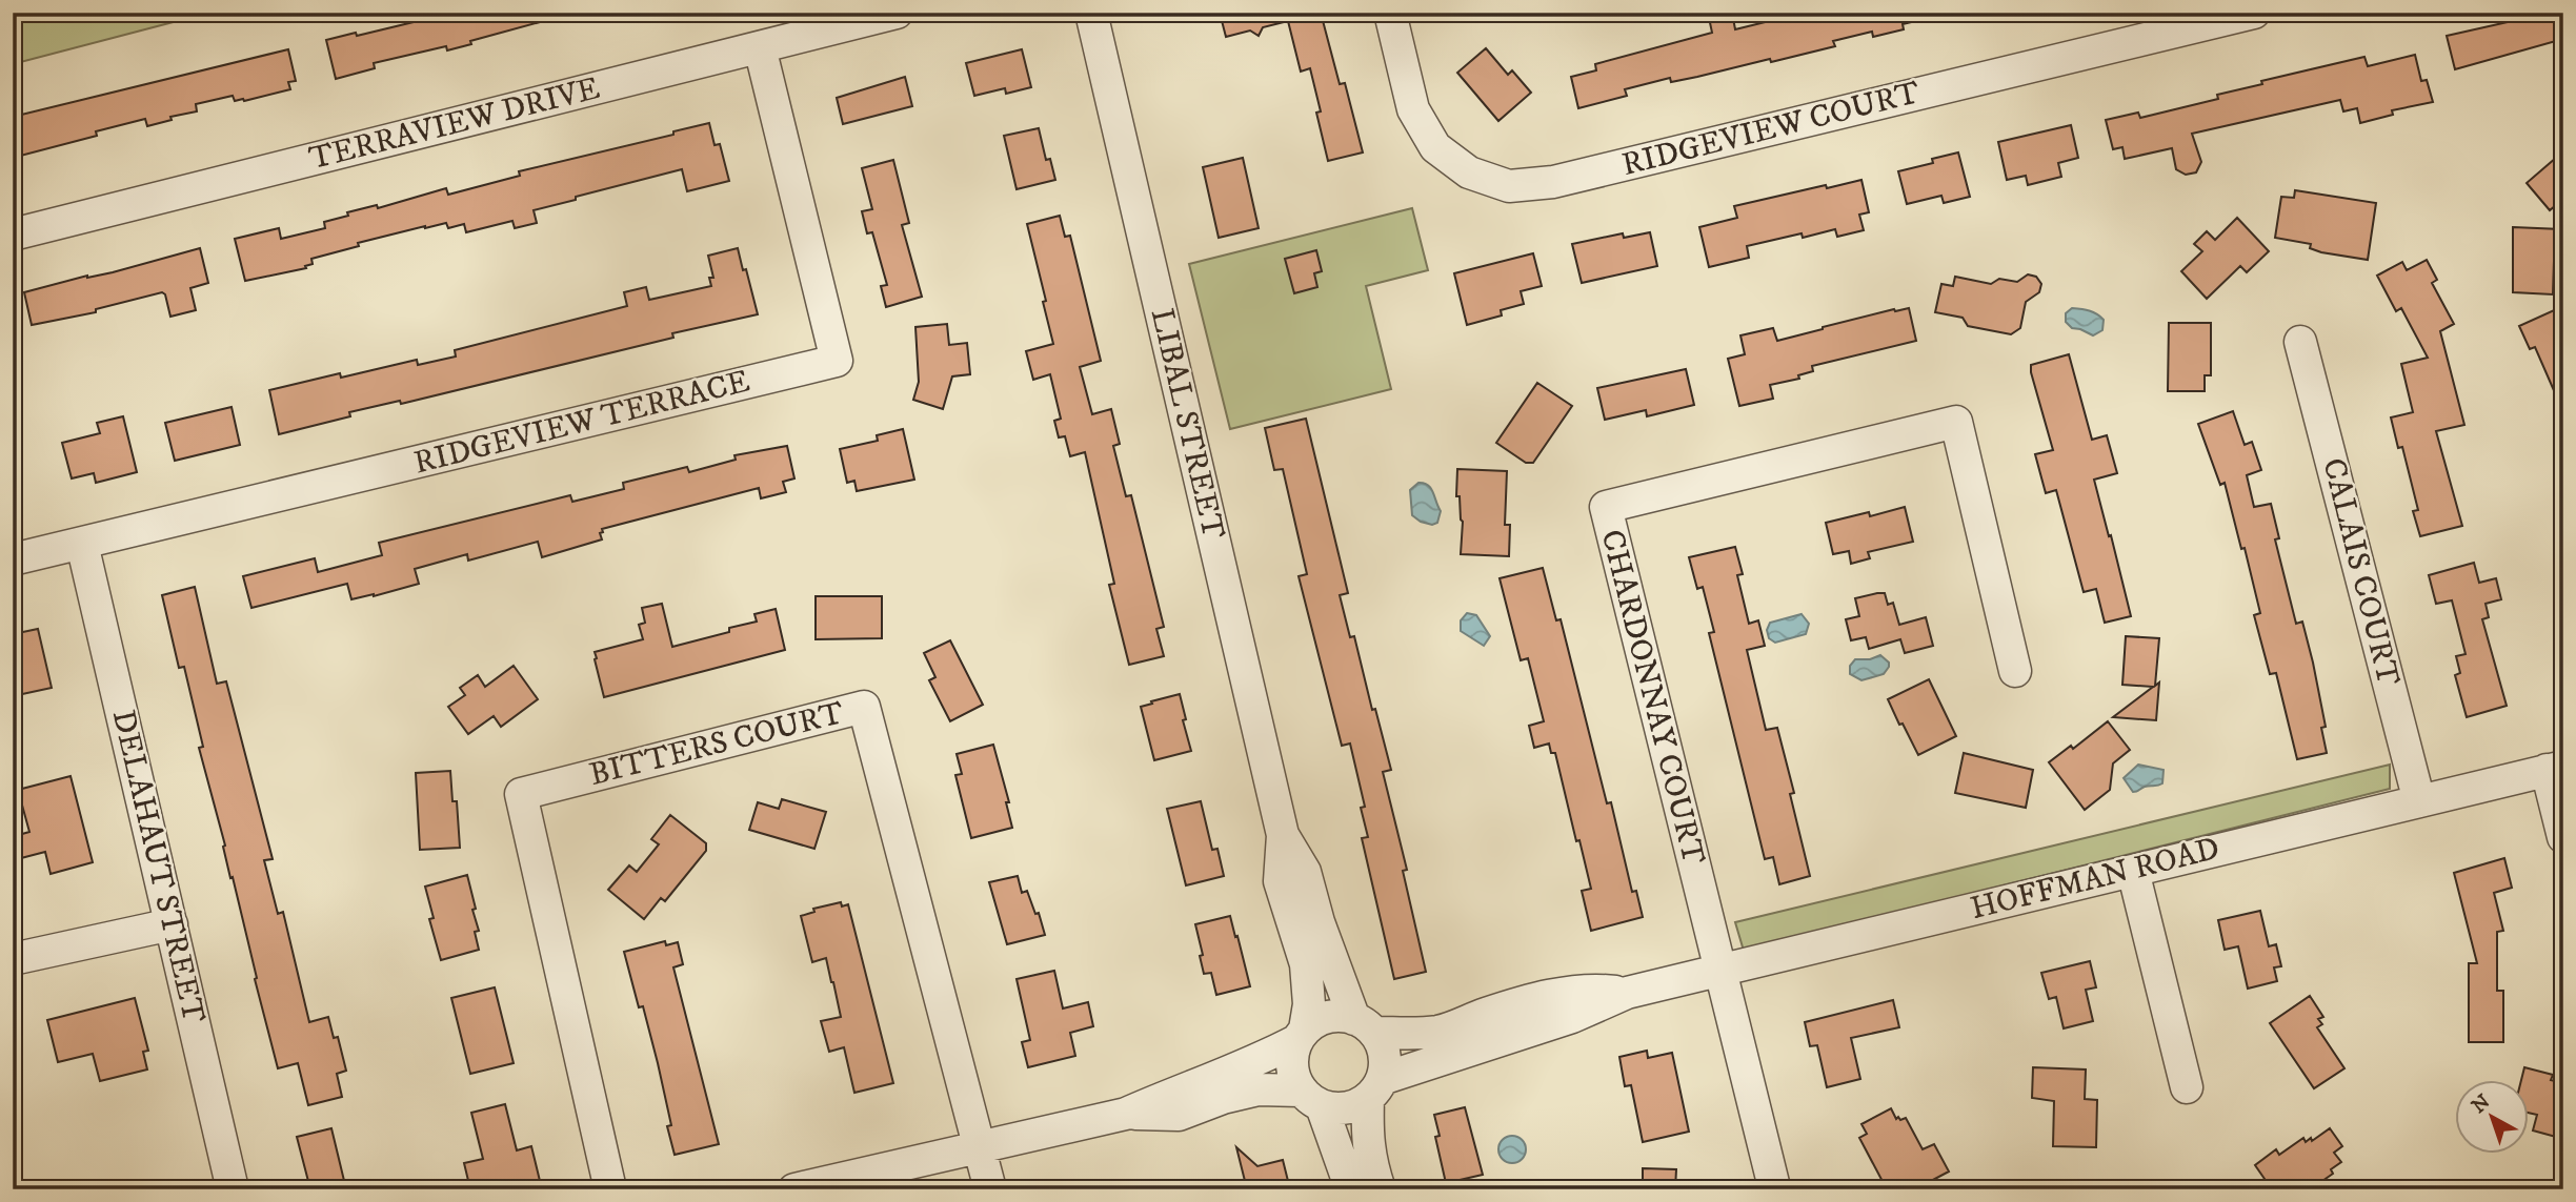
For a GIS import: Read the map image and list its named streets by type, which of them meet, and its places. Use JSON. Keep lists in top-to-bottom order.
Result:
{
  "streets": {
    "street": [
      "TERRAVIEW DRIVE",
      "RIDGEVIEW COURT",
      "RIDGEVIEW TERRACE",
      "LIBAL STREET",
      "CALAIS COURT",
      "CHARDONNAY COURT",
      "BITTERS COURT",
      "DELAHAUT STREET",
      "HOFFMAN ROAD"
    ]
  },
  "crossings": [
    ["TERRAVIEW DRIVE", "RIDGEVIEW TERRACE"],
    ["RIDGEVIEW TERRACE", "DELAHAUT STREET"],
    ["LIBAL STREET", "HOFFMAN ROAD"],
    ["CALAIS COURT", "HOFFMAN ROAD"],
    ["CHARDONNAY COURT", "HOFFMAN ROAD"]
  ],
  "north": "top left"
}
